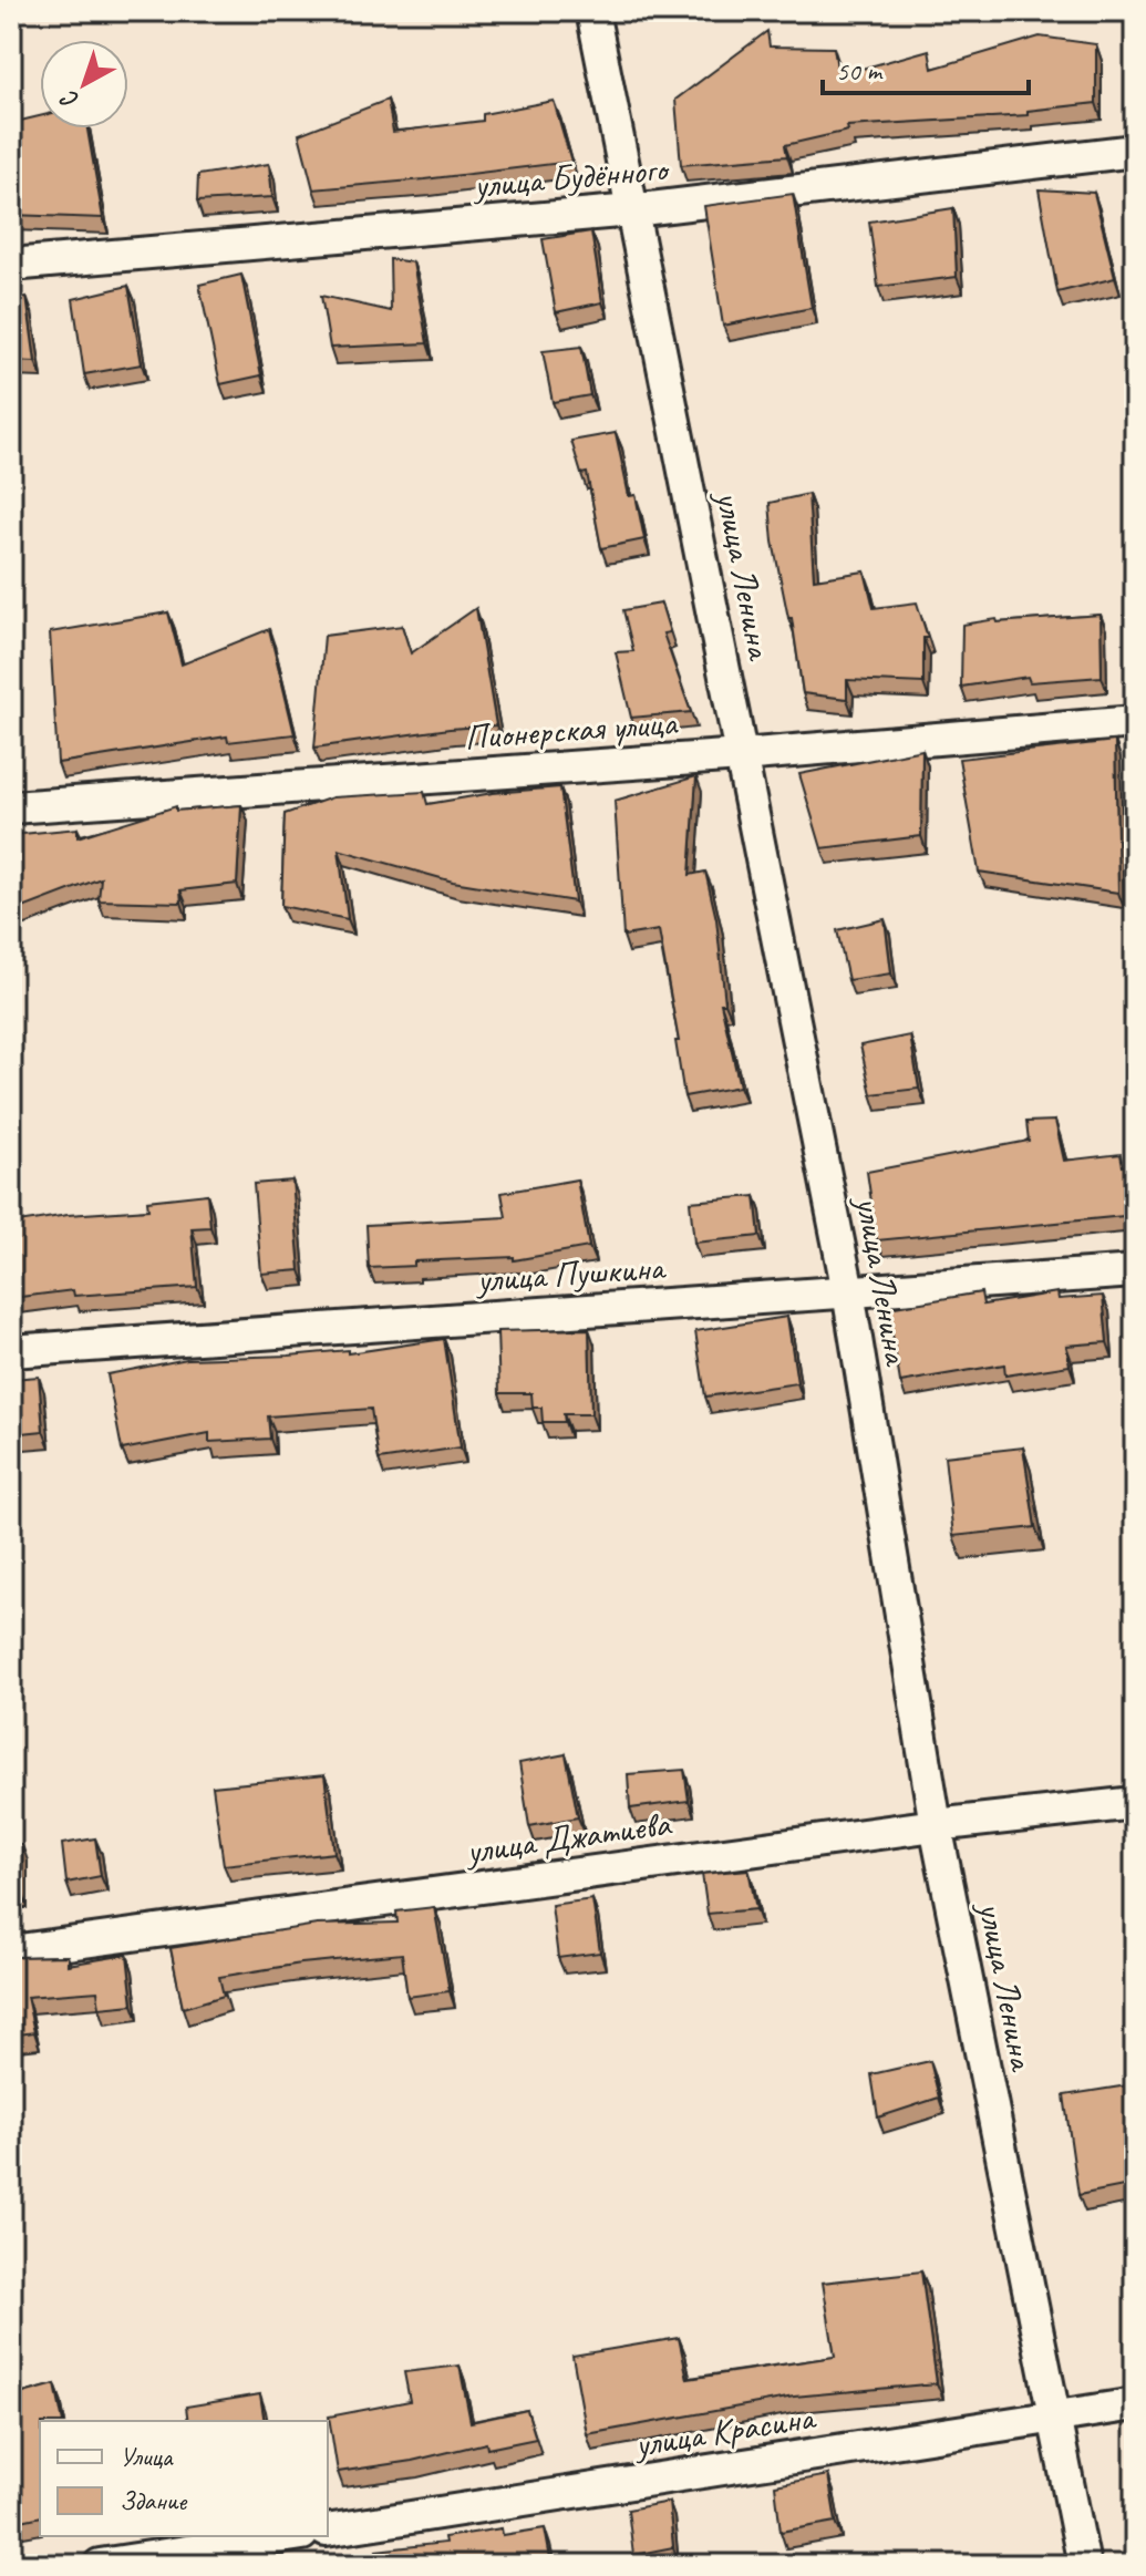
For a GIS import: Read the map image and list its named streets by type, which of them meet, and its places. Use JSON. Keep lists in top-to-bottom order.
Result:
{
  "streets": {
    "street": [
      "улица Будённого",
      "улица Ленина",
      "Пионерская улица",
      "улица Пушкина",
      "улица Джатиева",
      "улица Красина"
    ]
  },
  "crossings": [
    ["улица Будённого", "улица Ленина"],
    ["улица Ленина", "Пионерская улица"],
    ["улица Ленина", "улица Пушкина"],
    ["улица Ленина", "улица Джатиева"],
    ["улица Ленина", "улица Красина"]
  ],
  "legend": ["Улица", "Здание"],
  "scale_bar": "50 m",
  "north": "bottom left"
}
